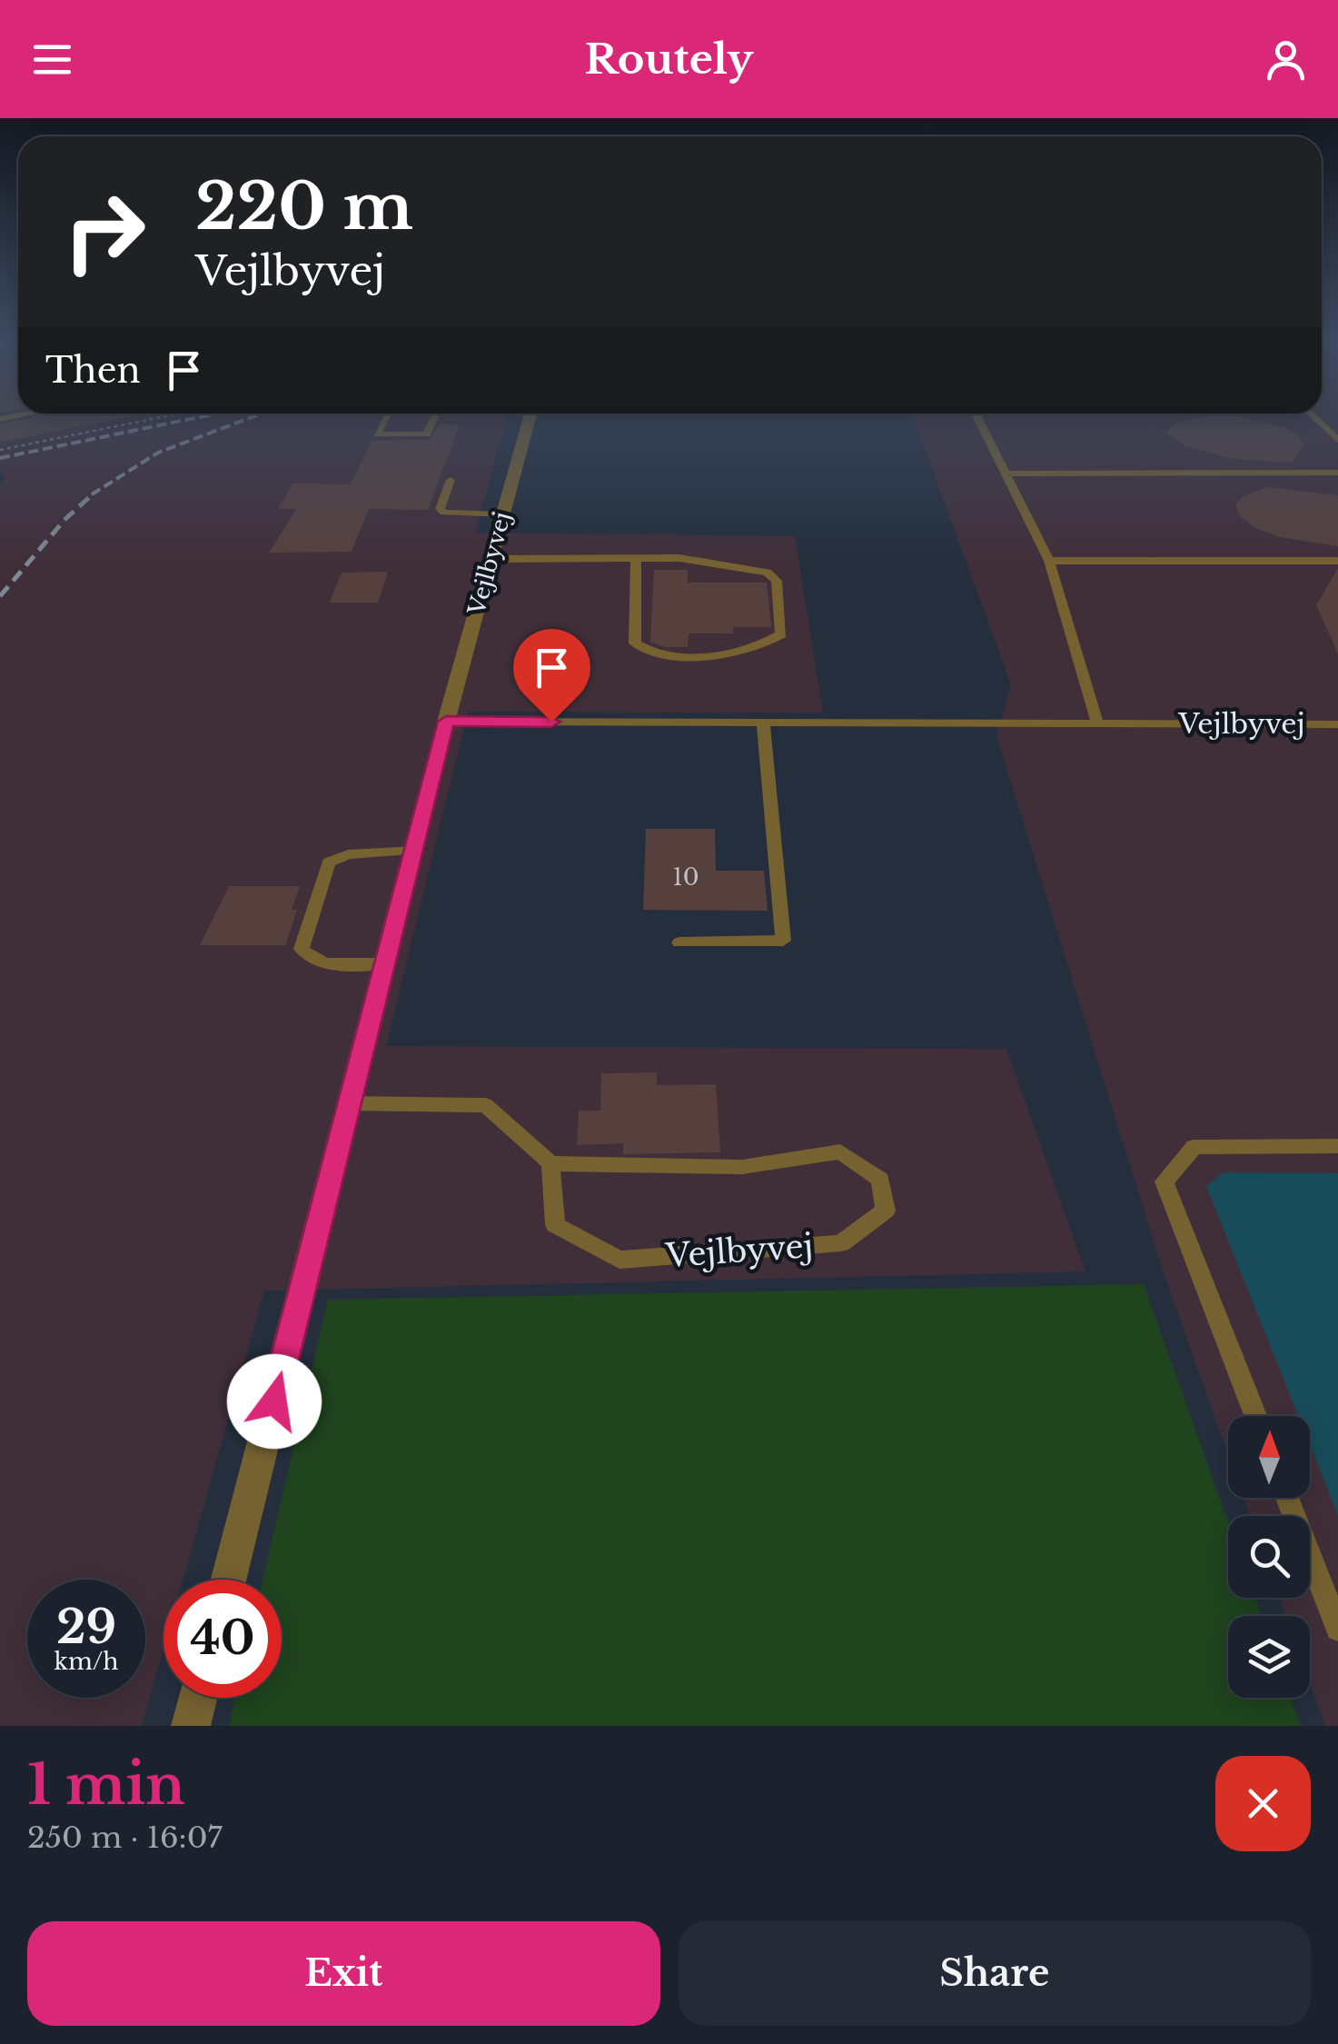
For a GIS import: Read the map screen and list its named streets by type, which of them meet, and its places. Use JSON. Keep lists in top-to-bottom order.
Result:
{
  "streets": {
    "street": ["Vejlbyvej"]
  },
  "house_numbers": ["10"],
  "north": "top",
  "page": {
    "header": "Routely",
    "turn": ["220 m", "Vejlbyvej"],
    "then": "Then",
    "speed": "29 km/h",
    "limit": "40",
    "heading": ["1 min", "250 m · 16:07"],
    "buttons": ["Exit", "Share"]
  }
}
